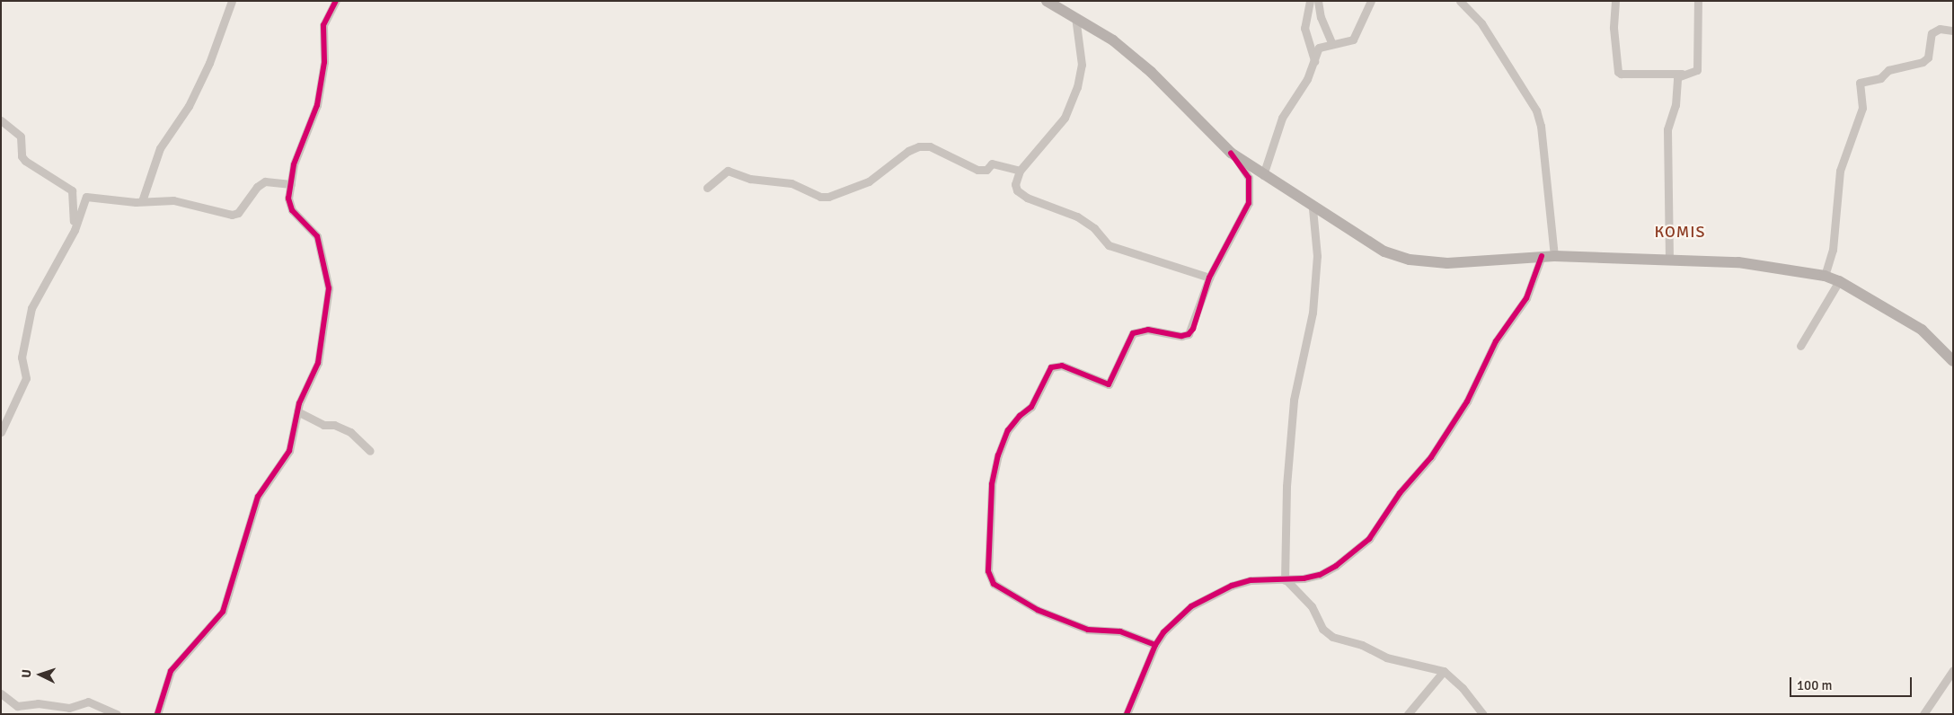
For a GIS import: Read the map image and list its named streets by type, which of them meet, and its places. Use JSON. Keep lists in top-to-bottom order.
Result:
{
  "districts": ["KOMIS"],
  "scale_bar": "100 m",
  "north": "left"
}
